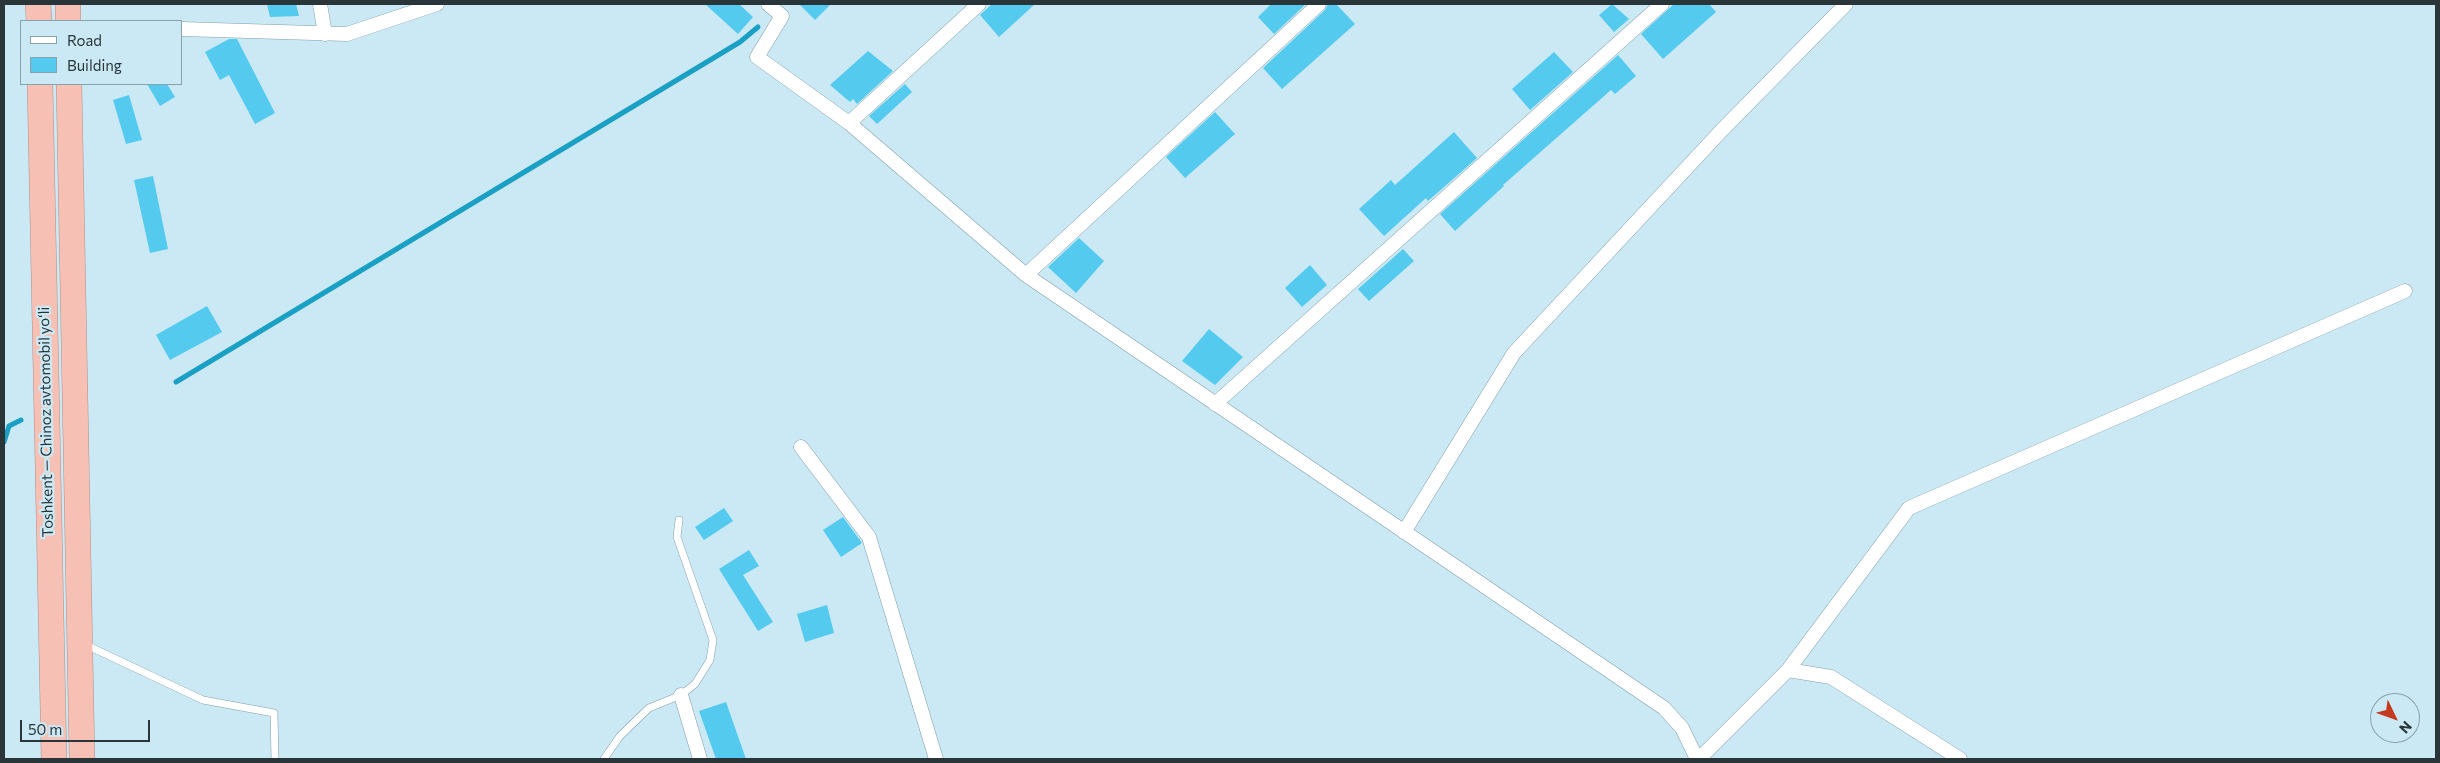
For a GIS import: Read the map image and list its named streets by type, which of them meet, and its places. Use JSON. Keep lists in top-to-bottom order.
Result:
{
  "streets": {
    "highway": ["Toshkent — Chinoz avtomobil yoʻli"]
  },
  "legend": ["Road", "Building"],
  "scale_bar": "50 m",
  "north": "bottom right"
}
